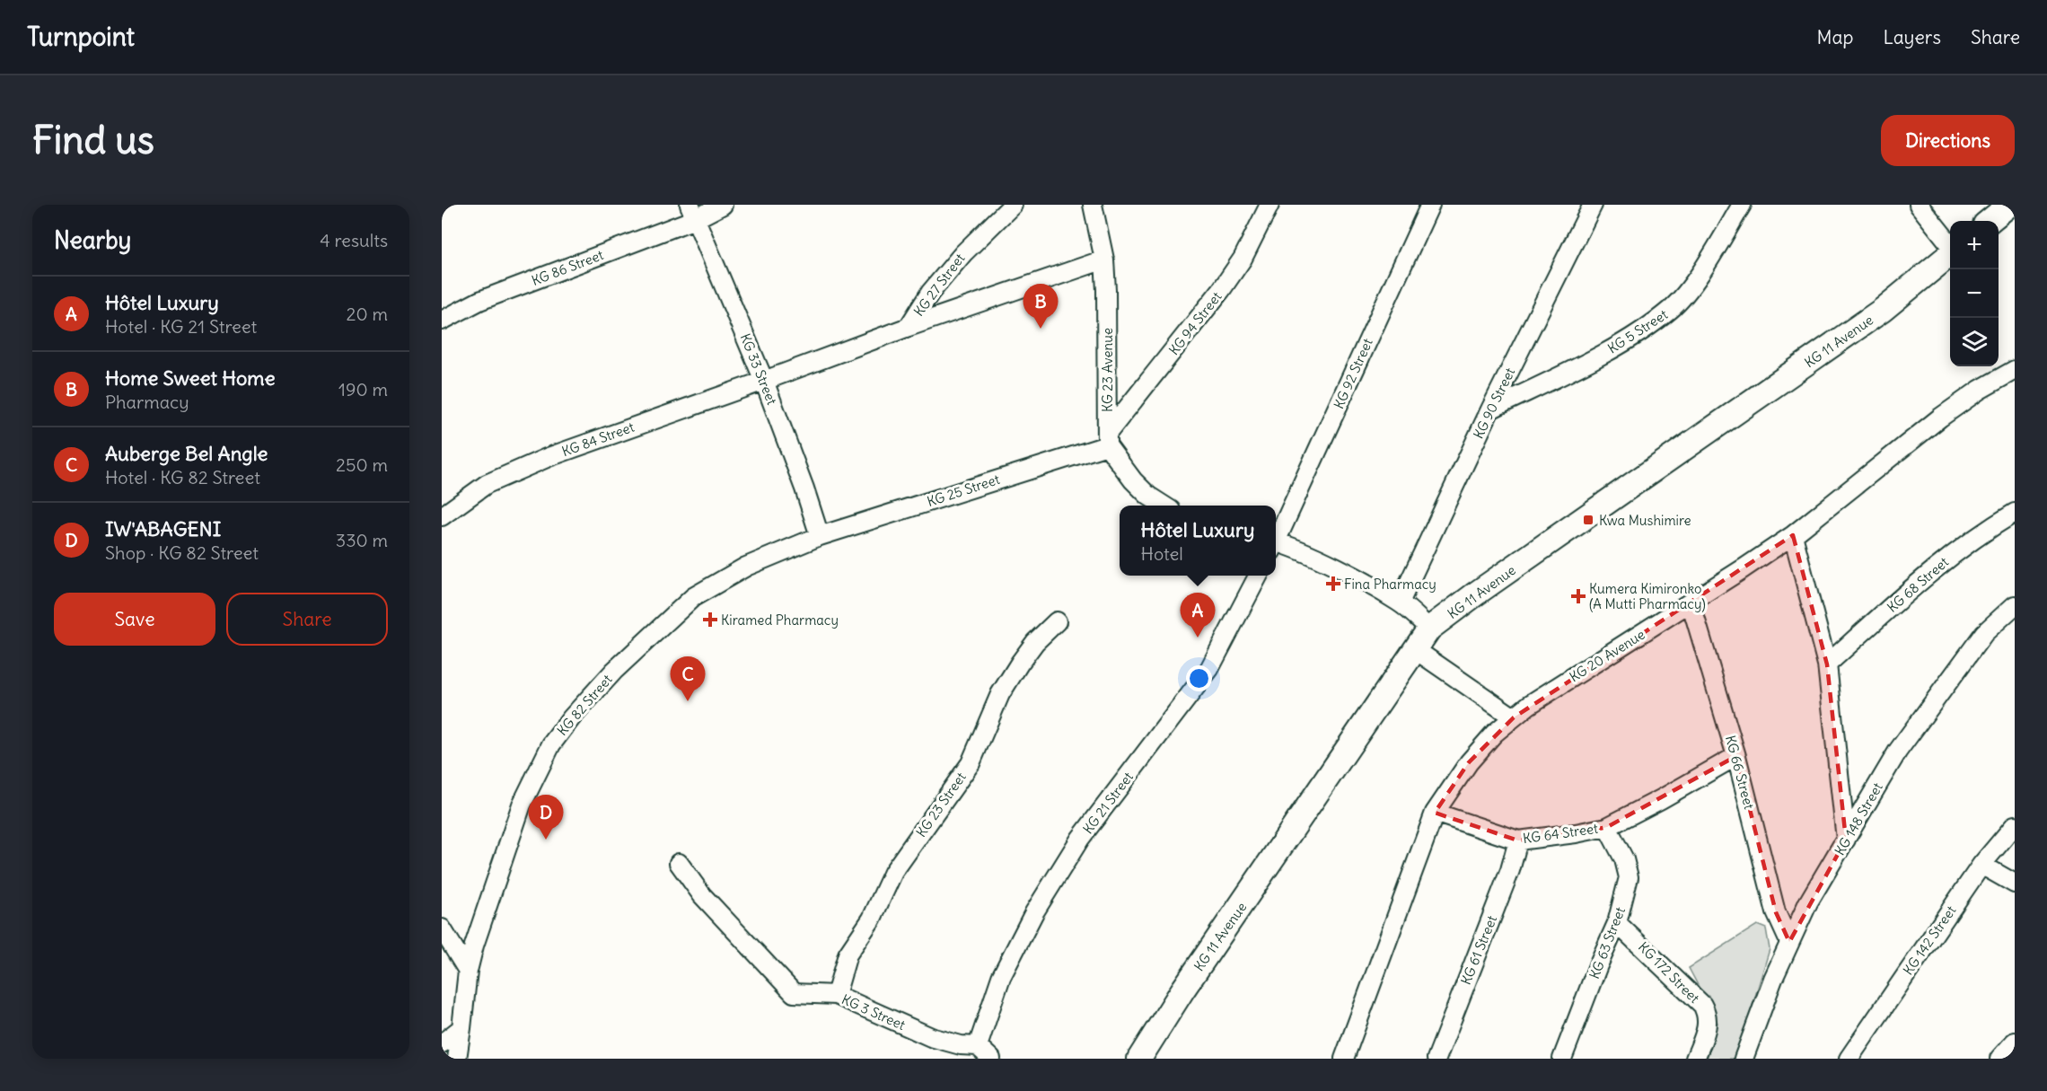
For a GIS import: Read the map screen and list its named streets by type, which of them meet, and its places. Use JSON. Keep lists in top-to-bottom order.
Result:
{
  "streets": {
    "main road": ["KG 11 Avenue"],
    "street": [
      "KG 86 Street",
      "KG 27 Street",
      "KG 94 Street",
      "KG 5 Street",
      "KG 33 Street",
      "KG 23 Avenue",
      "KG 92 Street",
      "KG 90 Street",
      "KG 84 Street",
      "KG 25 Street",
      "KG 68 Street",
      "KG 20 Avenue",
      "KG 82 Street",
      "KG 66 Street",
      "KG 21 Street",
      "KG 23 Street",
      "KG 148 Street",
      "KG 64 Street",
      "KG 142 Street",
      "KG 63 Street",
      "KG 61 Street",
      "KG 172 Street",
      "KG 3 Street"
    ]
  },
  "crossings": [
    ["KG 86 Street", "KG 33 Street"],
    ["KG 27 Street", "KG 33 Street"],
    ["KG 27 Street", "KG 84 Street"],
    ["KG 94 Street", "KG 23 Avenue"],
    ["KG 94 Street", "KG 25 Street"],
    ["KG 5 Street", "KG 90 Street"],
    ["KG 33 Street", "KG 84 Street"],
    ["KG 33 Street", "KG 25 Street"],
    ["KG 33 Street", "KG 82 Street"],
    ["KG 23 Avenue", "KG 25 Street"],
    ["KG 25 Street", "KG 82 Street"],
    ["KG 20 Avenue", "KG 66 Street"],
    ["KG 20 Avenue", "KG 64 Street"],
    ["KG 66 Street", "KG 148 Street"],
    ["KG 66 Street", "KG 64 Street"],
    ["KG 21 Street", "KG 3 Street"],
    ["KG 23 Street", "KG 3 Street"],
    ["KG 64 Street", "KG 63 Street"],
    ["KG 64 Street", "KG 61 Street"],
    ["KG 63 Street", "KG 172 Street"]
  ],
  "places": {
    "transit": ["Kwa Mushimire"],
    "health": ["Fina Pharmacy", "Kumera Kimironko (A Mutti Pharmacy)", "Kiramed Pharmacy"]
  },
  "page": {
    "header": "Turnpoint",
    "nav": ["Map", "Layers", "Share"],
    "buttons": [
      "Directions",
      ["Save", "Share"]
    ],
    "title": "Find us",
    "heading": ["Nearby", "4 results"],
    "map_buttons": ["+", "−"],
    "list": [
      {
        "mark": "A",
        "name": "Hôtel Luxury",
        "note": "Hotel · KG 21 Street",
        "value": "20 m"
      },
      {
        "mark": "B",
        "name": "Home Sweet Home",
        "note": "Pharmacy",
        "value": "190 m"
      },
      {
        "mark": "C",
        "name": "Auberge Bel Angle",
        "note": "Hotel · KG 82 Street",
        "value": "250 m"
      },
      {
        "mark": "D",
        "name": "IW'ABAGENI",
        "note": "Shop · KG 82 Street",
        "value": "330 m"
      }
    ],
    "pins": [
      "B",
      "A",
      "C",
      "D"
    ],
    "popup": ["Hôtel Luxury", "Hotel"]
  }
}
